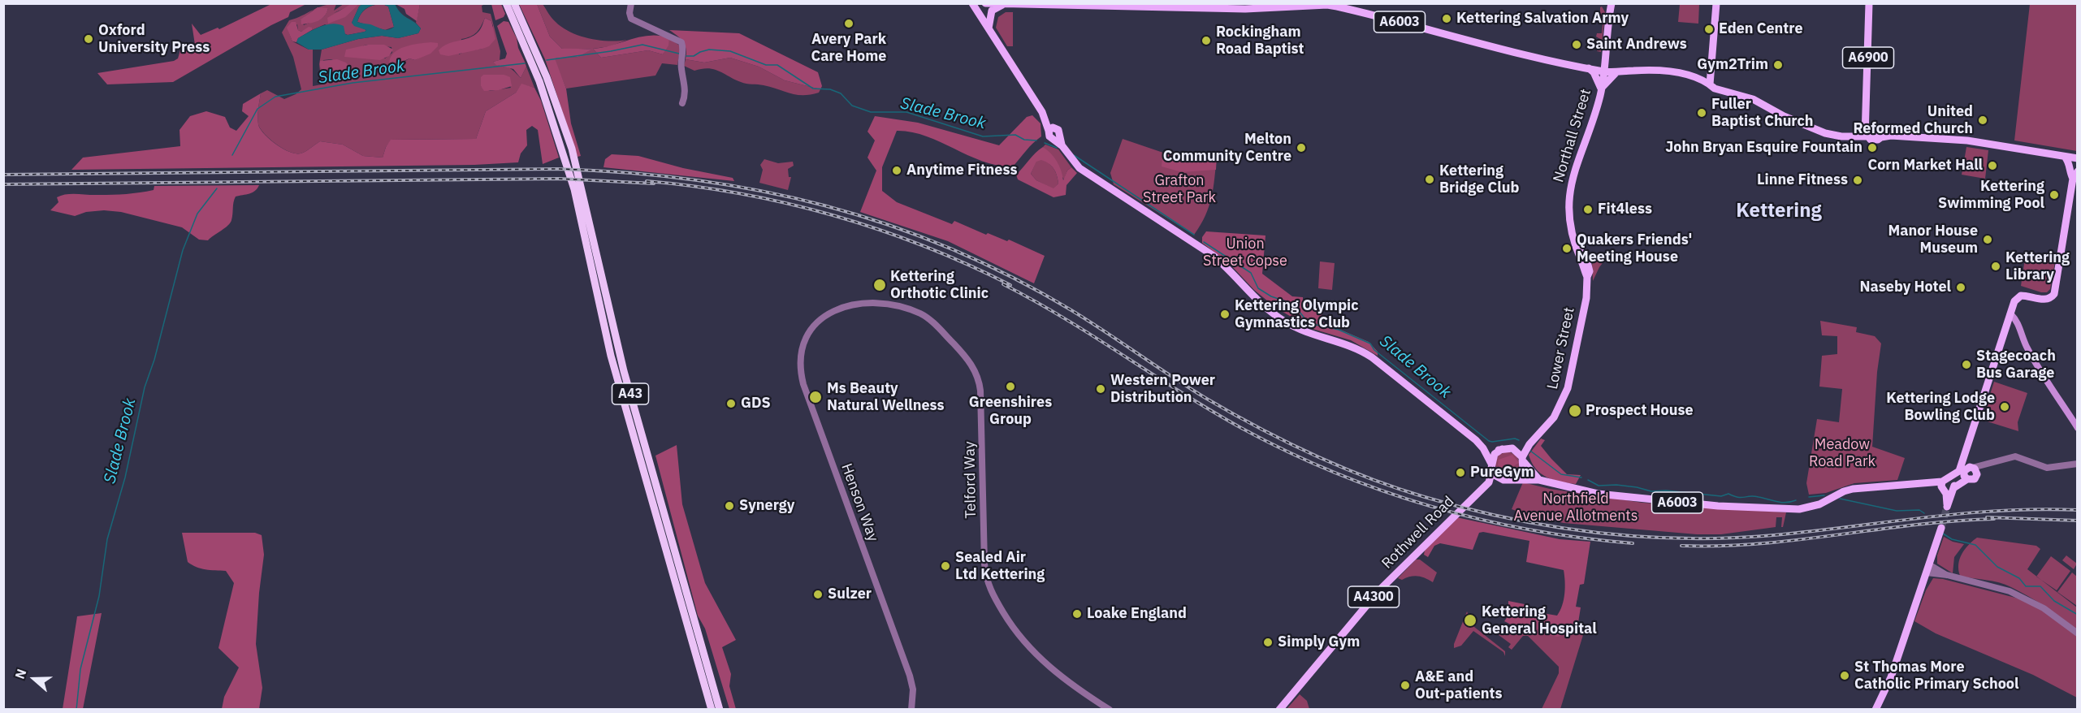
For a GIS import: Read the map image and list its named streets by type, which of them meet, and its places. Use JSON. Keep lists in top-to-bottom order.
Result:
{
  "streets": {
    "highway": ["A43"],
    "main road": [
      "A6003",
      "A6900",
      "Northall Street",
      "Lower Street",
      "Rothwell Road",
      "A4300"
    ],
    "street": ["Telford Way", "Henson Way"]
  },
  "crossings": [
    ["A6003", "Northall Street"],
    ["A6003", "Lower Street"],
    ["A6003", "Rothwell Road"],
    ["Northall Street", "Lower Street"],
    ["Lower Street", "Rothwell Road"],
    ["Telford Way", "Henson Way"]
  ],
  "districts": ["Kettering"],
  "water": ["Slade Brook"],
  "parks": [
    "Grafton Street Park",
    "Union Street Copse",
    "Meadow Road Park",
    "Northfield Avenue Allotments"
  ],
  "places": [
    "Kettering Salvation Army",
    "Avery Park Care Home",
    "Eden Centre",
    "Oxford University Press",
    "Rockingham Road Baptist",
    "Saint Andrews",
    "Gym2Trim",
    "Fuller Baptist Church",
    "United Reformed Church",
    "Melton Community Centre",
    "John Bryan Esquire Fountain",
    "Corn Market Hall",
    "Anytime Fitness",
    "Kettering Bridge Club",
    "Linne Fitness",
    "Kettering Swimming Pool",
    "Fit4less",
    "Manor House Museum",
    "Quakers Friends' Meeting House",
    "Kettering Library",
    "Kettering Orthotic Clinic",
    "Naseby Hotel",
    "Kettering Olympic Gymnastics Club",
    "Stagecoach Bus Garage",
    "Greenshires Group",
    "Western Power Distribution",
    "Ms Beauty Natural Wellness",
    "GDS",
    "Kettering Lodge Bowling Club",
    "Prospect House",
    "PureGym",
    "Synergy",
    "Sealed Air Ltd Kettering",
    "Sulzer",
    "Loake England",
    "Kettering General Hospital",
    "Simply Gym",
    "St Thomas More Catholic Primary School",
    "A&E and Out-patients"
  ],
  "north": "left"
}
